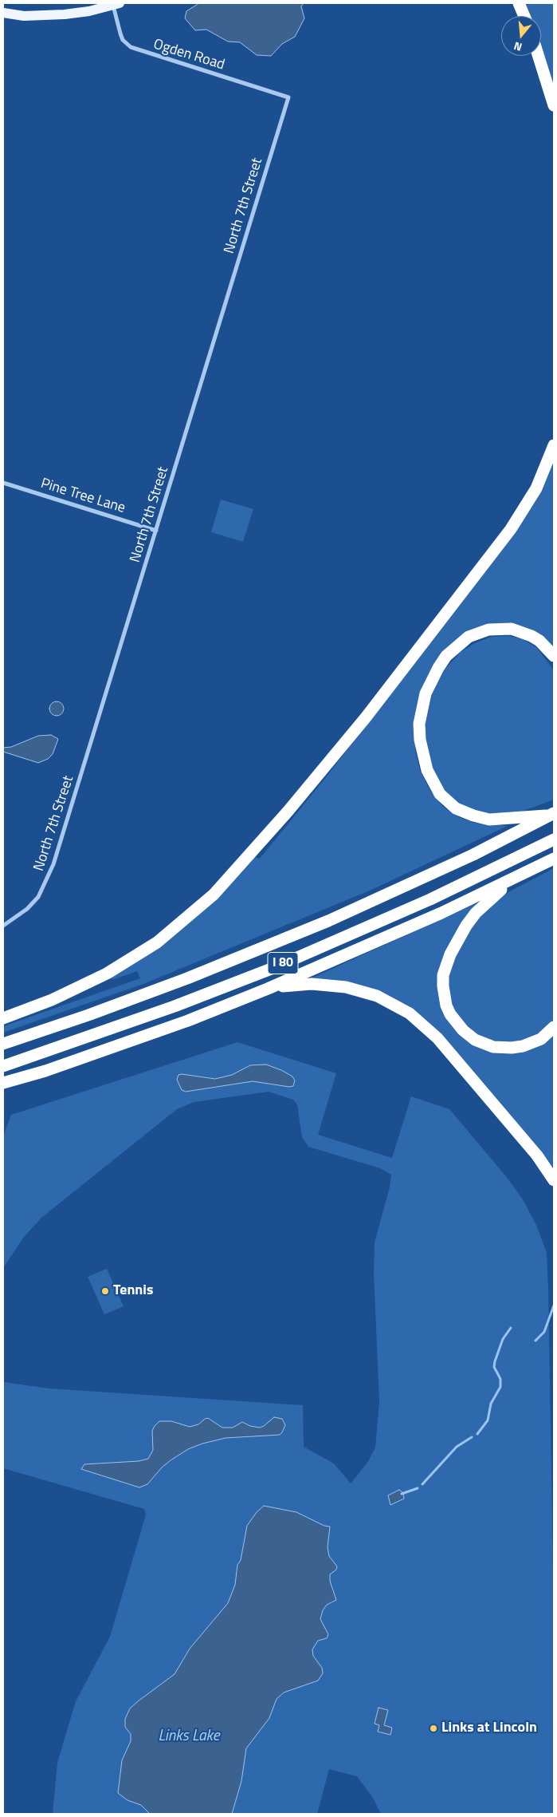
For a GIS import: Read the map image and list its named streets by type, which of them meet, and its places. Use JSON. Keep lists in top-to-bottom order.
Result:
{
  "streets": {
    "highway": ["I 80"],
    "street": ["Ogden Road", "North 7th Street", "Pine Tree Lane"]
  },
  "crossings": [
    ["Ogden Road", "North 7th Street"],
    ["North 7th Street", "Pine Tree Lane"]
  ],
  "water": ["Links Lake"],
  "places": ["Tennis", "Links at Lincoln"],
  "north": "bottom"
}
